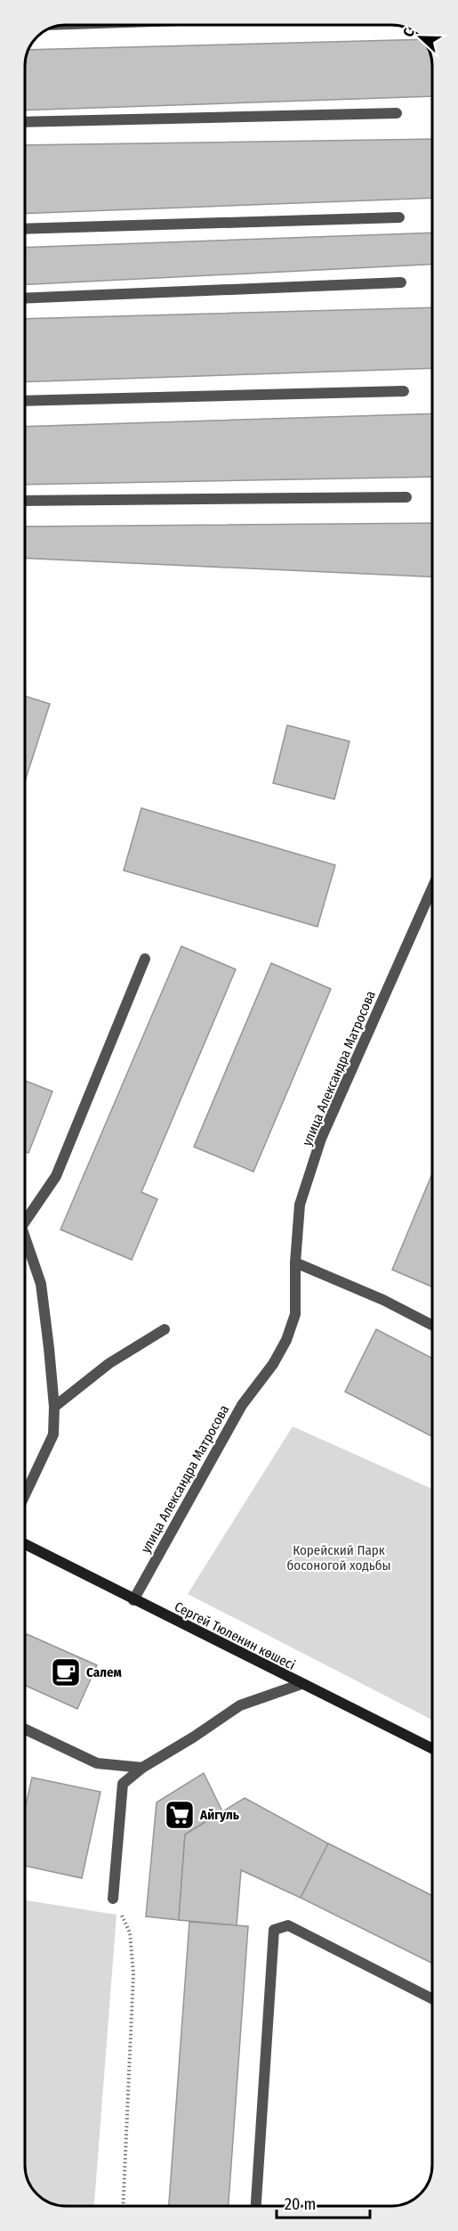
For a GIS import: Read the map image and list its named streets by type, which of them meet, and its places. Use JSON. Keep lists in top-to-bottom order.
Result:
{
  "streets": {
    "main road": ["Сергей Тюленин көшесі"],
    "street": ["улица Александра Матросова"]
  },
  "crossings": [
    ["улица Александра Матросова", "Сергей Тюленин көшесі"]
  ],
  "parks": ["Корейский Парк босоногой ходьбы"],
  "places": {
    "cafe": ["Салем"],
    "supermarket": ["Айгуль"]
  },
  "scale_bar": "20 m",
  "north": "left"
}
